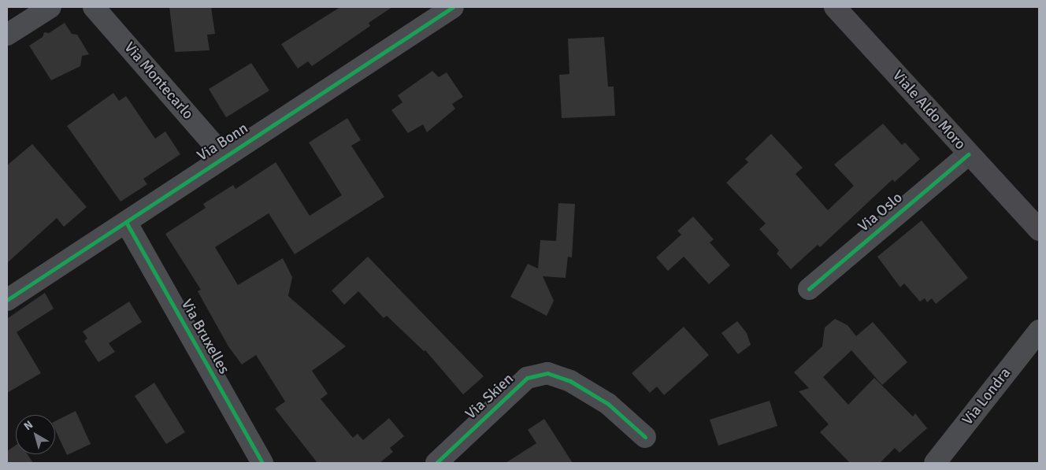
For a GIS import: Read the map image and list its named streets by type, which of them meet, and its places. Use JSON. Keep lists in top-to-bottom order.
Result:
{
  "streets": {
    "main road": ["Viale Aldo Moro"],
    "street": [
      "Via Montecarlo",
      "Via Bonn",
      "Via Oslo",
      "Via Bruxelles",
      "Via Skien",
      "Via Londra"
    ]
  },
  "crossings": [
    ["Via Montecarlo", "Via Bonn"],
    ["Viale Aldo Moro", "Via Oslo"],
    ["Via Bonn", "Via Bruxelles"]
  ],
  "north": "top left"
}
